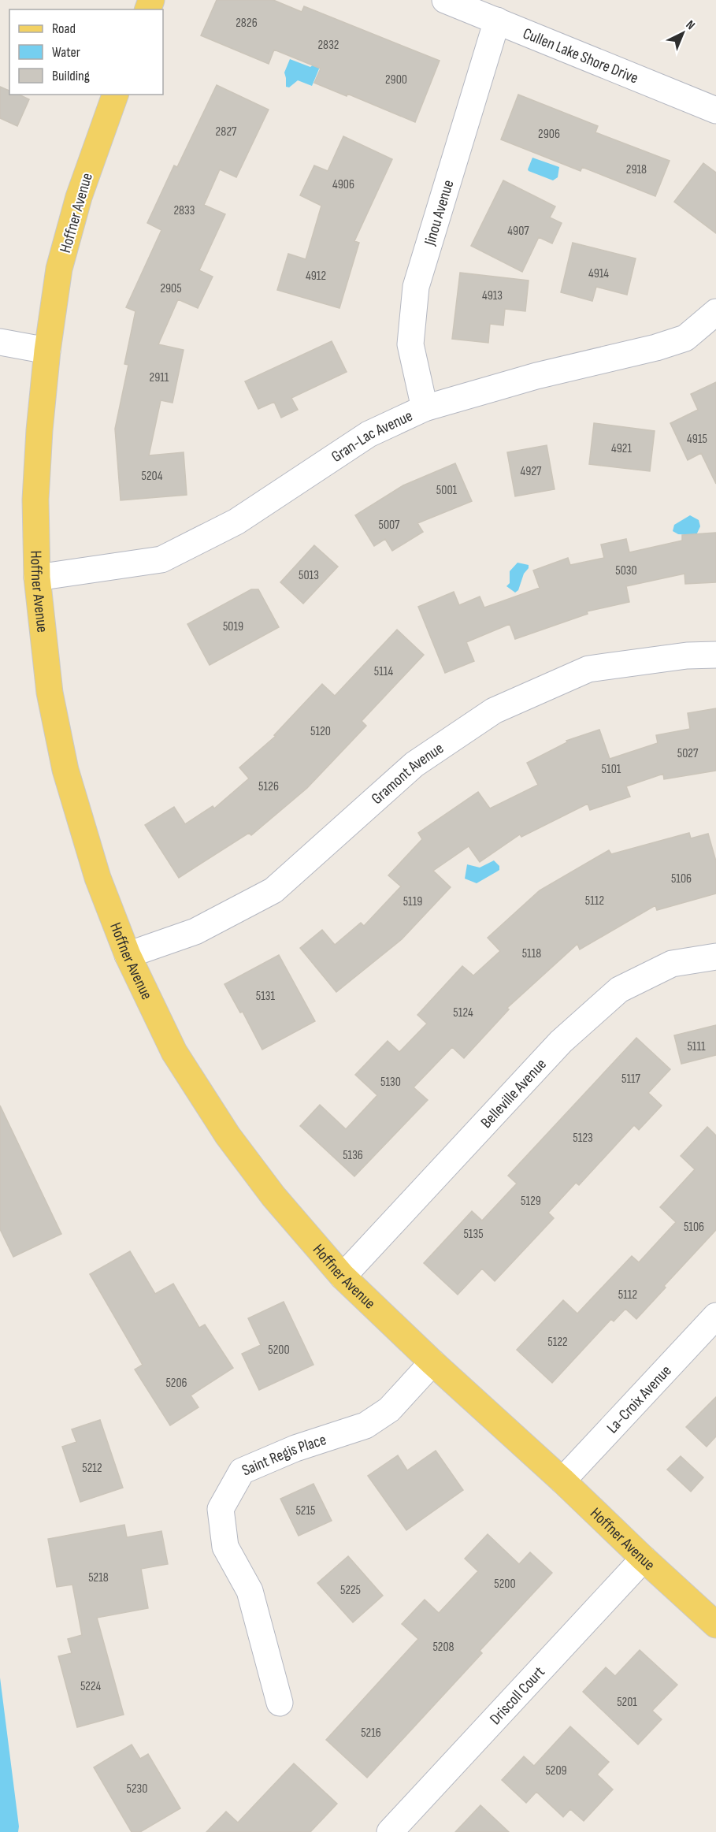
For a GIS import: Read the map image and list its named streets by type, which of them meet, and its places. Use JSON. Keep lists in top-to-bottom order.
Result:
{
  "streets": {
    "main road": ["Hoffner Avenue"],
    "street": [
      "Cullen Lake Shore Drive",
      "Jinou Avenue",
      "Gran-Lac Avenue",
      "Gramont Avenue",
      "Belleville Avenue",
      "La-Croix Avenue",
      "Saint Regis Place",
      "Driscoll Court"
    ]
  },
  "crossings": [
    ["Cullen Lake Shore Drive", "Jinou Avenue"],
    ["Hoffner Avenue", "Gran-Lac Avenue"],
    ["Hoffner Avenue", "Gramont Avenue"],
    ["Hoffner Avenue", "Belleville Avenue"],
    ["Hoffner Avenue", "La-Croix Avenue"],
    ["Hoffner Avenue", "Saint Regis Place"],
    ["Hoffner Avenue", "Driscoll Court"],
    ["Jinou Avenue", "Gran-Lac Avenue"]
  ],
  "house_numbers": [
    "2826",
    "2832",
    "2900",
    "2827",
    "2906",
    "2918",
    "4906",
    "2833",
    "4907",
    "4914",
    "4912",
    "2905",
    "4913",
    "2911",
    "4915",
    "4921",
    "4927",
    "5204",
    "5001",
    "5007",
    "5030",
    "5013",
    "5019",
    "5114",
    "5120",
    "5027",
    "5101",
    "5126",
    "5106",
    "5112",
    "5119",
    "5118",
    "5131",
    "5124",
    "5111",
    "5117",
    "5130",
    "5123",
    "5136",
    "5129",
    "5106",
    "5135",
    "5112",
    "5122",
    "5200",
    "5206",
    "5212",
    "5215",
    "5218",
    "5200",
    "5225",
    "5208",
    "5224",
    "5201",
    "5216",
    "5209",
    "5230"
  ],
  "legend": ["Road", "Water", "Building"],
  "north": "top right"
}
